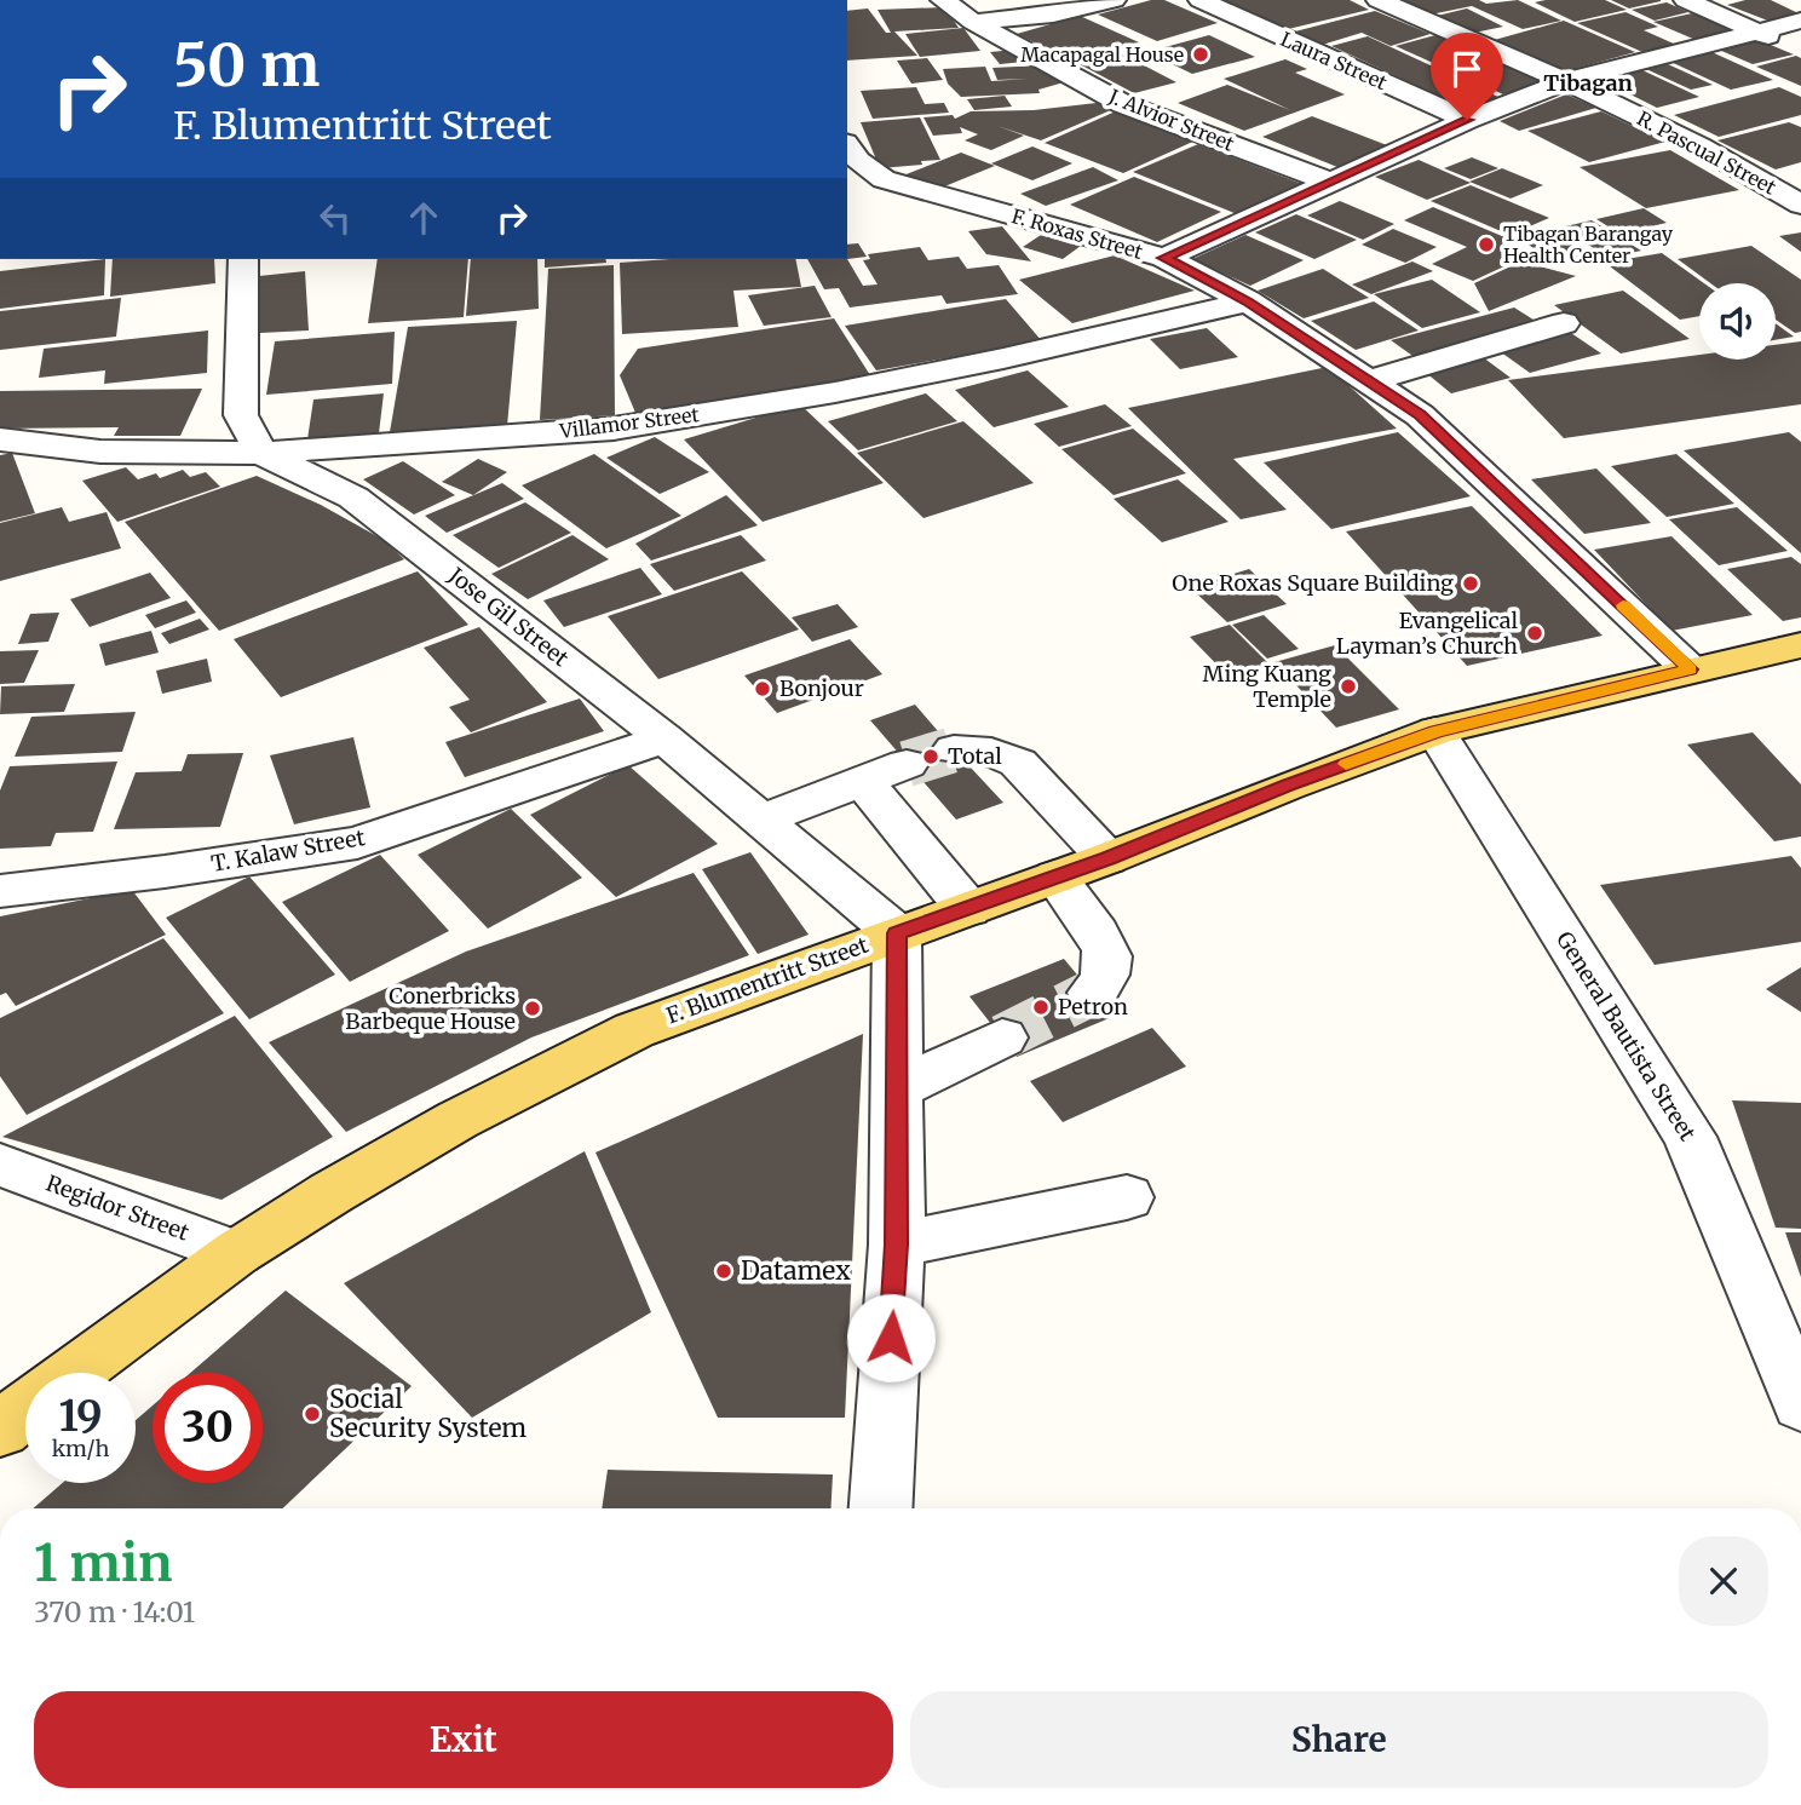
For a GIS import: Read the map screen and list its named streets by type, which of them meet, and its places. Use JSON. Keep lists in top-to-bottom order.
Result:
{
  "streets": {
    "main road": ["F. Blumentritt Street"],
    "street": [
      "Laura Street",
      "J. Alvior Street",
      "R. Pascual Street",
      "F. Roxas Street",
      "Villamor Street",
      "Jose Gil Street",
      "T. Kalaw Street",
      "General Bautista Street",
      "Regidor Street"
    ]
  },
  "crossings": [
    ["F. Roxas Street", "Villamor Street"],
    ["F. Roxas Street", "F. Blumentritt Street"],
    ["Villamor Street", "Jose Gil Street"],
    ["Jose Gil Street", "T. Kalaw Street"],
    ["Jose Gil Street", "F. Blumentritt Street"],
    ["F. Blumentritt Street", "General Bautista Street"],
    ["F. Blumentritt Street", "Regidor Street"]
  ],
  "districts": ["Tibagan"],
  "places": [
    "Macapagal House",
    "Tibagan Barangay Health Center",
    "One Roxas Square Building",
    "Evangelical Layman’s Church",
    "Ming Kuang Temple",
    "Bonjour",
    "Total",
    "Petron",
    "Conerbricks Barbeque House",
    "Datamex",
    "Social Security System"
  ],
  "page": {
    "turn": ["50 m", "F. Blumentritt Street"],
    "speed": "19 km/h",
    "limit": "30",
    "heading": ["1 min", "370 m · 14:01"],
    "buttons": ["Exit", "Share"]
  }
}
